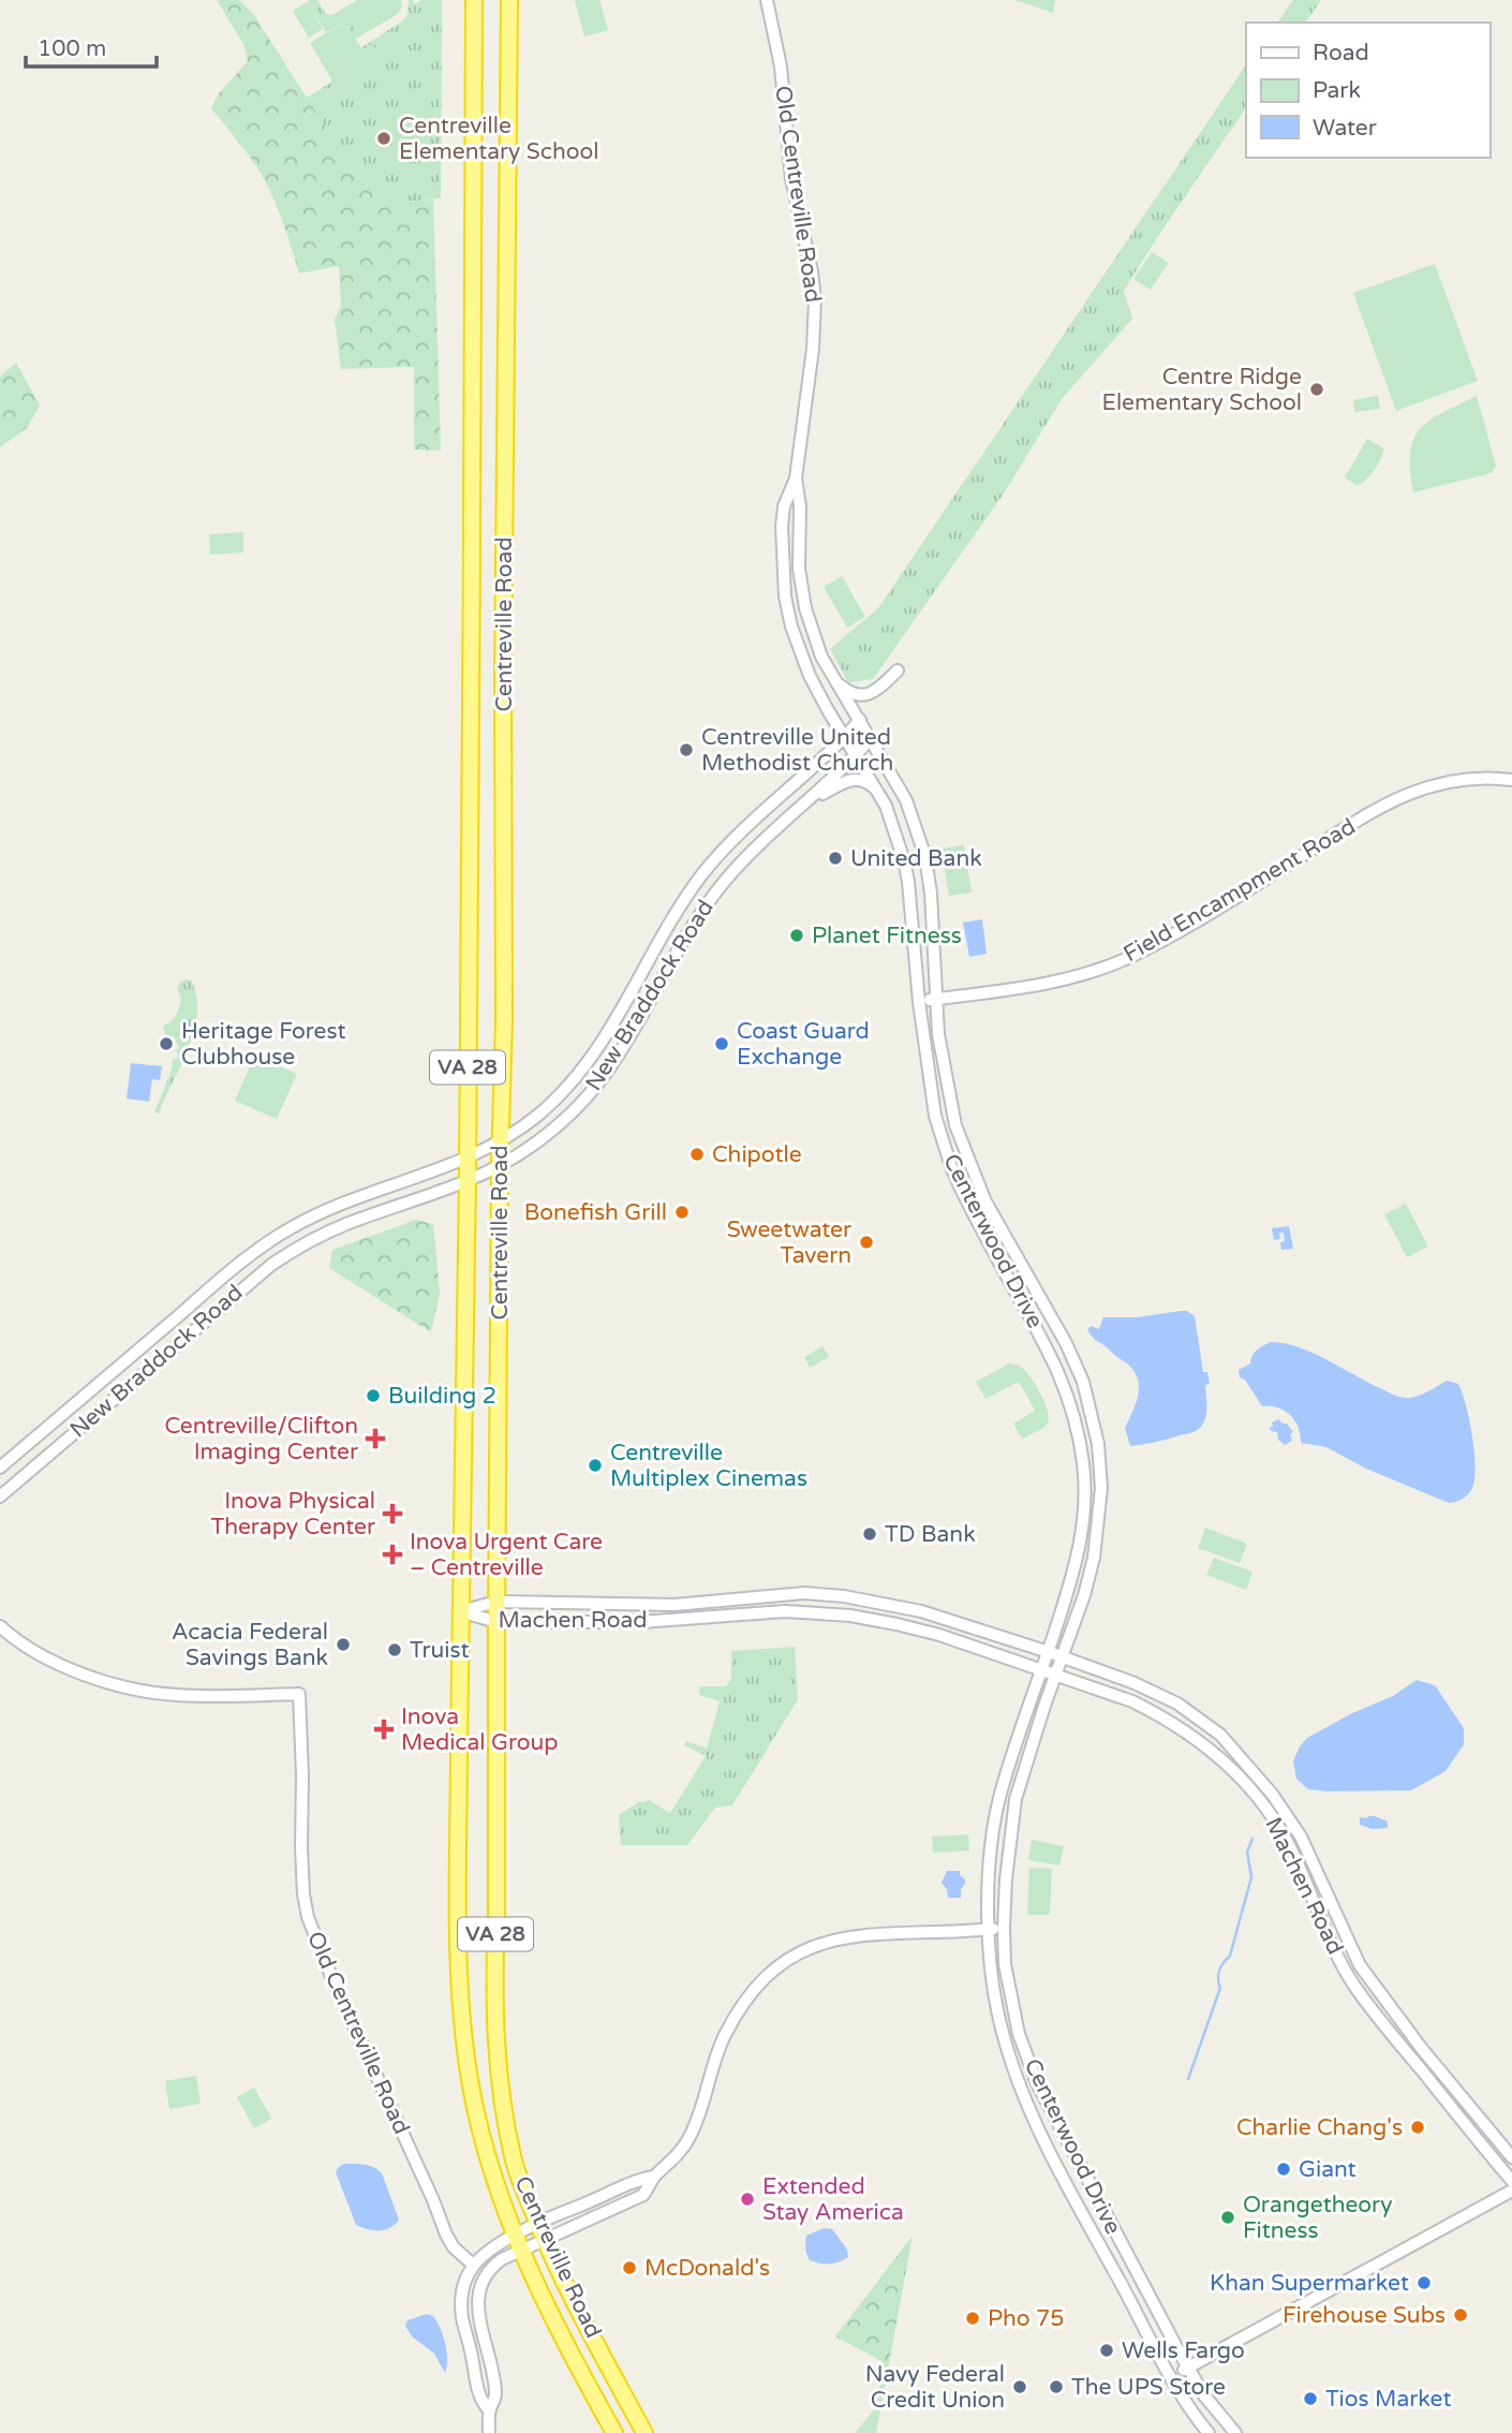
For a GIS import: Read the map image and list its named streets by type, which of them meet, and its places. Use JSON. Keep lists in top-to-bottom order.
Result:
{
  "streets": {
    "highway": ["Centreville Road", "VA 28"],
    "street": [
      "Old Centreville Road",
      "Field Encampment Road",
      "New Braddock Road",
      "Centerwood Drive",
      "Machen Road"
    ]
  },
  "crossings": [
    ["Old Centreville Road", "Centerwood Drive"],
    ["Centreville Road", "New Braddock Road"],
    ["Centreville Road", "Machen Road"],
    ["Field Encampment Road", "Centerwood Drive"],
    ["New Braddock Road", "Centerwood Drive"],
    ["Centerwood Drive", "Machen Road"]
  ],
  "places": {
    "other": [
      "Centreville Elementary School",
      "Centre Ridge Elementary School",
      "Centreville United Methodist Church",
      "United Bank",
      "Planet Fitness",
      "Heritage Forest Clubhouse",
      "Coast Guard Exchange",
      "Chipotle",
      "Bonefish Grill",
      "Sweetwater Tavern",
      "Building 2",
      "Centreville Multiplex Cinemas",
      "TD Bank",
      "Acacia Federal Savings Bank",
      "Truist",
      "Charlie Chang's",
      "Giant",
      "Extended Stay America",
      "Orangetheory Fitness",
      "McDonald's",
      "Khan Supermarket",
      "Firehouse Subs",
      "Pho 75",
      "Wells Fargo",
      "Navy Federal Credit Union",
      "The UPS Store",
      "Tios Market"
    ],
    "health": [
      "Centreville/Clifton Imaging Center",
      "Inova Physical Therapy Center",
      "Inova Urgent Care – Centreville",
      "Inova Medical Group"
    ]
  },
  "legend": ["Road", "Park", "Water"],
  "scale_bar": "100 m"
}
